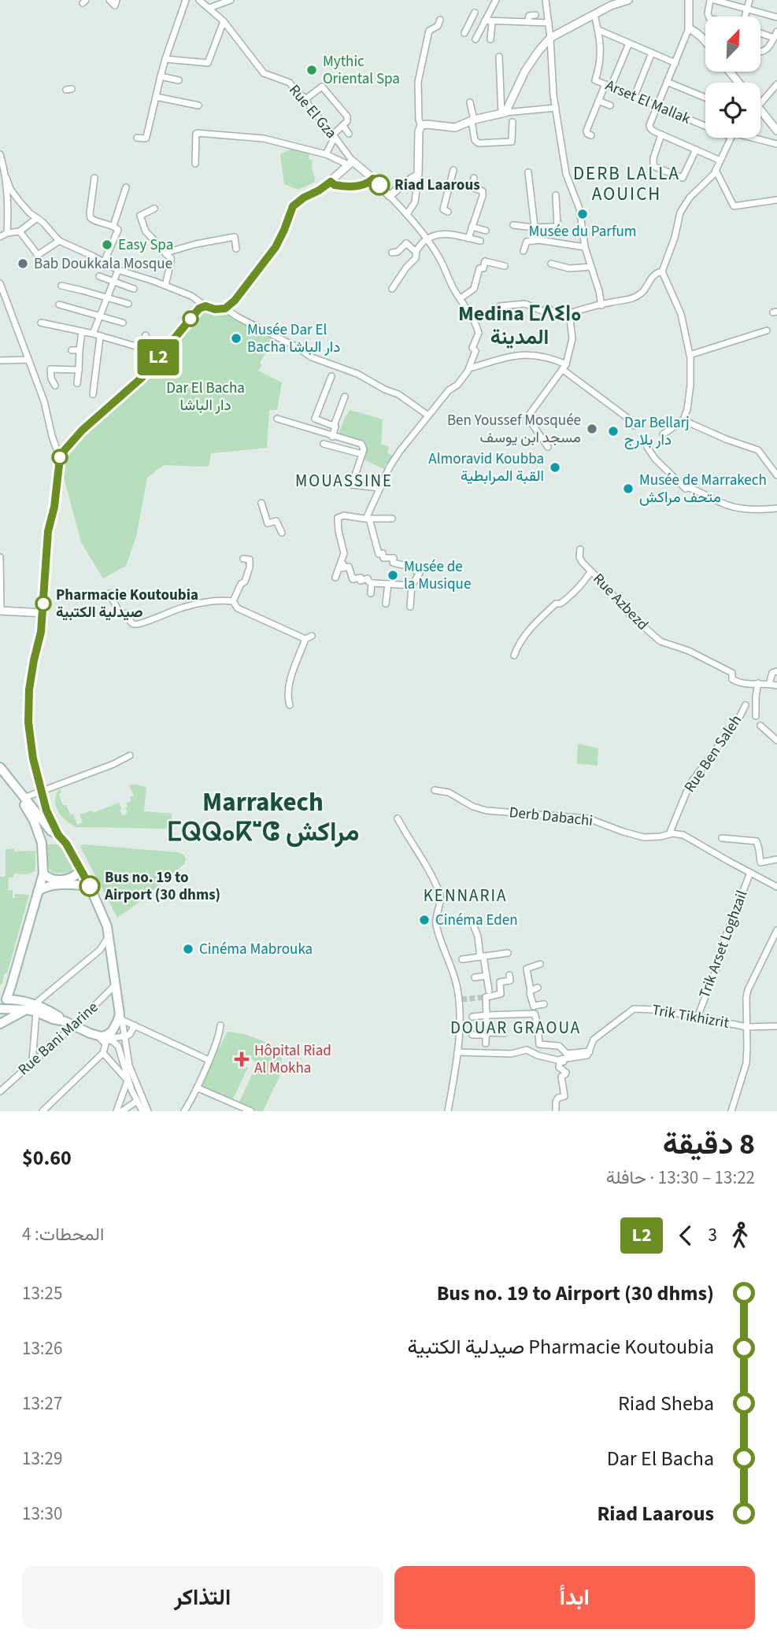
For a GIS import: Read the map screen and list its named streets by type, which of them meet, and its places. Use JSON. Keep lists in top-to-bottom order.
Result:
{
  "streets": {
    "street": [
      "Arset El Mallak",
      "Rue El Gza",
      "Rue Azbezd",
      "Rue Ben Saleh",
      "Derb Dabachi",
      "Trik Arset Loghzail",
      "Trik Tikhizrit",
      "Rue Bani Marine"
    ]
  },
  "crossings": [
    ["Rue Ben Saleh", "Derb Dabachi"],
    ["Derb Dabachi", "Trik Arset Loghzail"],
    ["Trik Arset Loghzail", "Trik Tikhizrit"]
  ],
  "districts": [
    "DERB LALLA AOUICH",
    "Medina ⵎⴷⵉⵏⴰ المدينة",
    "MOUASSINE",
    "Marrakech ⵎⵕⵕⴰⴽⵯⵛ مراكش",
    "KENNARIA",
    "DOUAR GRAOUA"
  ],
  "parks": ["Dar El Bacha دار الباشا"],
  "places": {
    "other": [
      "Mythic Oriental Spa",
      "Riad Laarous",
      "Musée du Parfum",
      "Easy Spa",
      "Bab Doukkala Mosque",
      "Musée Dar El Bacha دار الباشا",
      "Ben Youssef Mosquée مسجد ابن يوسف",
      "Dar Bellarj دار بلارج",
      "Almoravid Koubba القبة المرابطية",
      "Musée de Marrakech متحف مراكش",
      "Musée de la Musique",
      "Pharmacie Koutoubia صيدلية الكتبية",
      "Bus no. 19 to Airport (30 dhms)",
      "Cinéma Eden",
      "Cinéma Mabrouka"
    ],
    "health": ["Hôpital Riad Al Mokha"]
  },
  "lines": ["bus line L2"],
  "north": "top right",
  "page": {
    "on_map": "L2",
    "heading": ["8 دقيقة", "13:22 – 13:30 · حافلة", "$0.60"],
    "legs": ["3", "L2", "المحطات: 4"],
    "list": [
      {
        "name": "Bus no. 19 to Airport (30 dhms)",
        "value": "13:25"
      },
      {
        "name": "Pharmacie Koutoubia صيدلية الكتبية",
        "value": "13:26"
      },
      {
        "name": "Riad Sheba",
        "value": "13:27"
      },
      {
        "name": "Dar El Bacha",
        "value": "13:29"
      },
      {
        "name": "Riad Laarous",
        "value": "13:30"
      }
    ],
    "buttons": ["ابدأ", "التذاكر"]
  }
}
